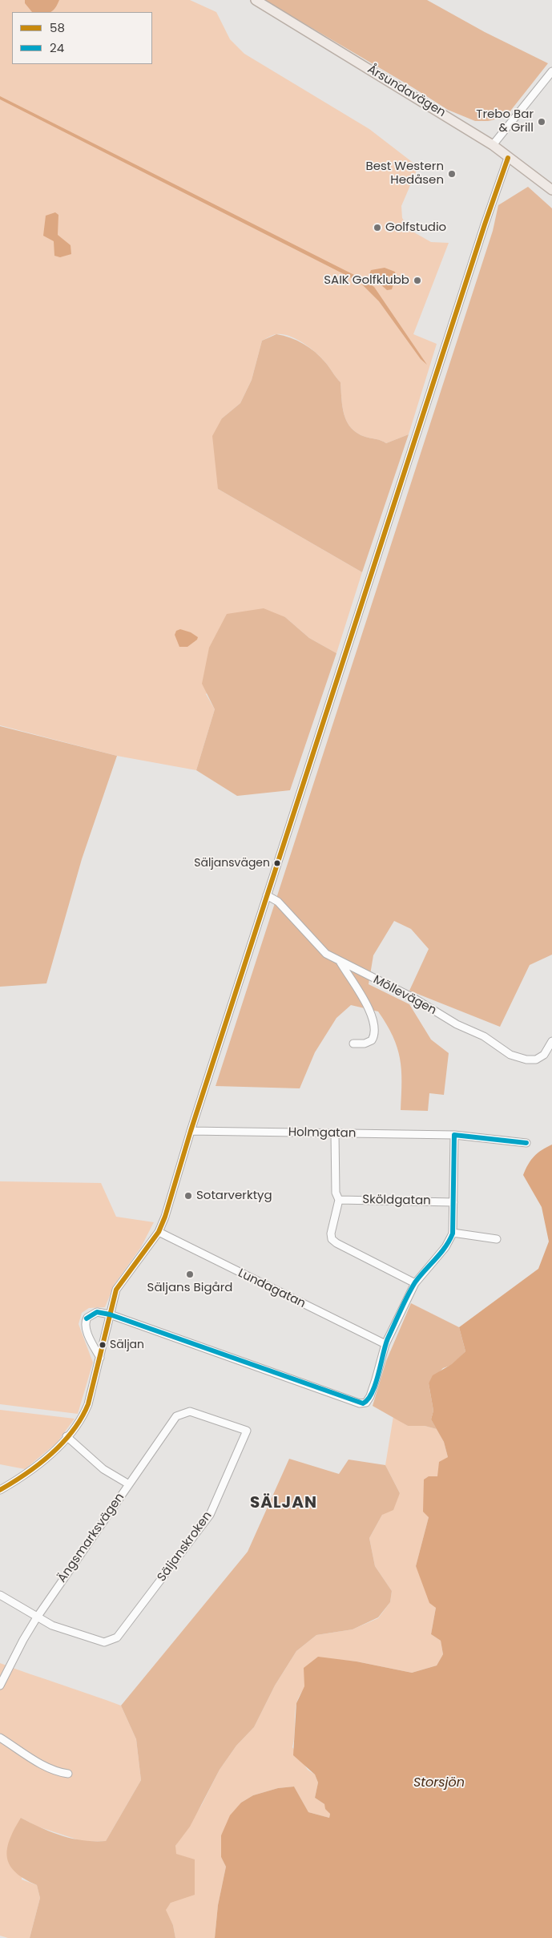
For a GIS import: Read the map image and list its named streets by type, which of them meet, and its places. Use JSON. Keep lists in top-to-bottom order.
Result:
{
  "streets": {
    "main road": ["Årsundavägen"],
    "street": [
      "Möllevägen",
      "Holmgatan",
      "Sköldgatan",
      "Lundagatan",
      "Ängsmarksvägen",
      "Säljanskroken"
    ]
  },
  "crossings": [
    ["Ängsmarksvägen", "Säljanskroken"]
  ],
  "districts": ["SÄLJAN"],
  "water": ["Storsjön"],
  "places": [
    "Trebo Bar & Grill",
    "Best Western Hedåsen",
    "Golfstudio",
    "SAIK Golfklubb",
    "Säljansvägen",
    "Sotarverktyg",
    "Säljans Bigård",
    "Säljan"
  ],
  "lines": ["transit line 58", "transit line 24"],
  "legend": ["58", "24"]
}
